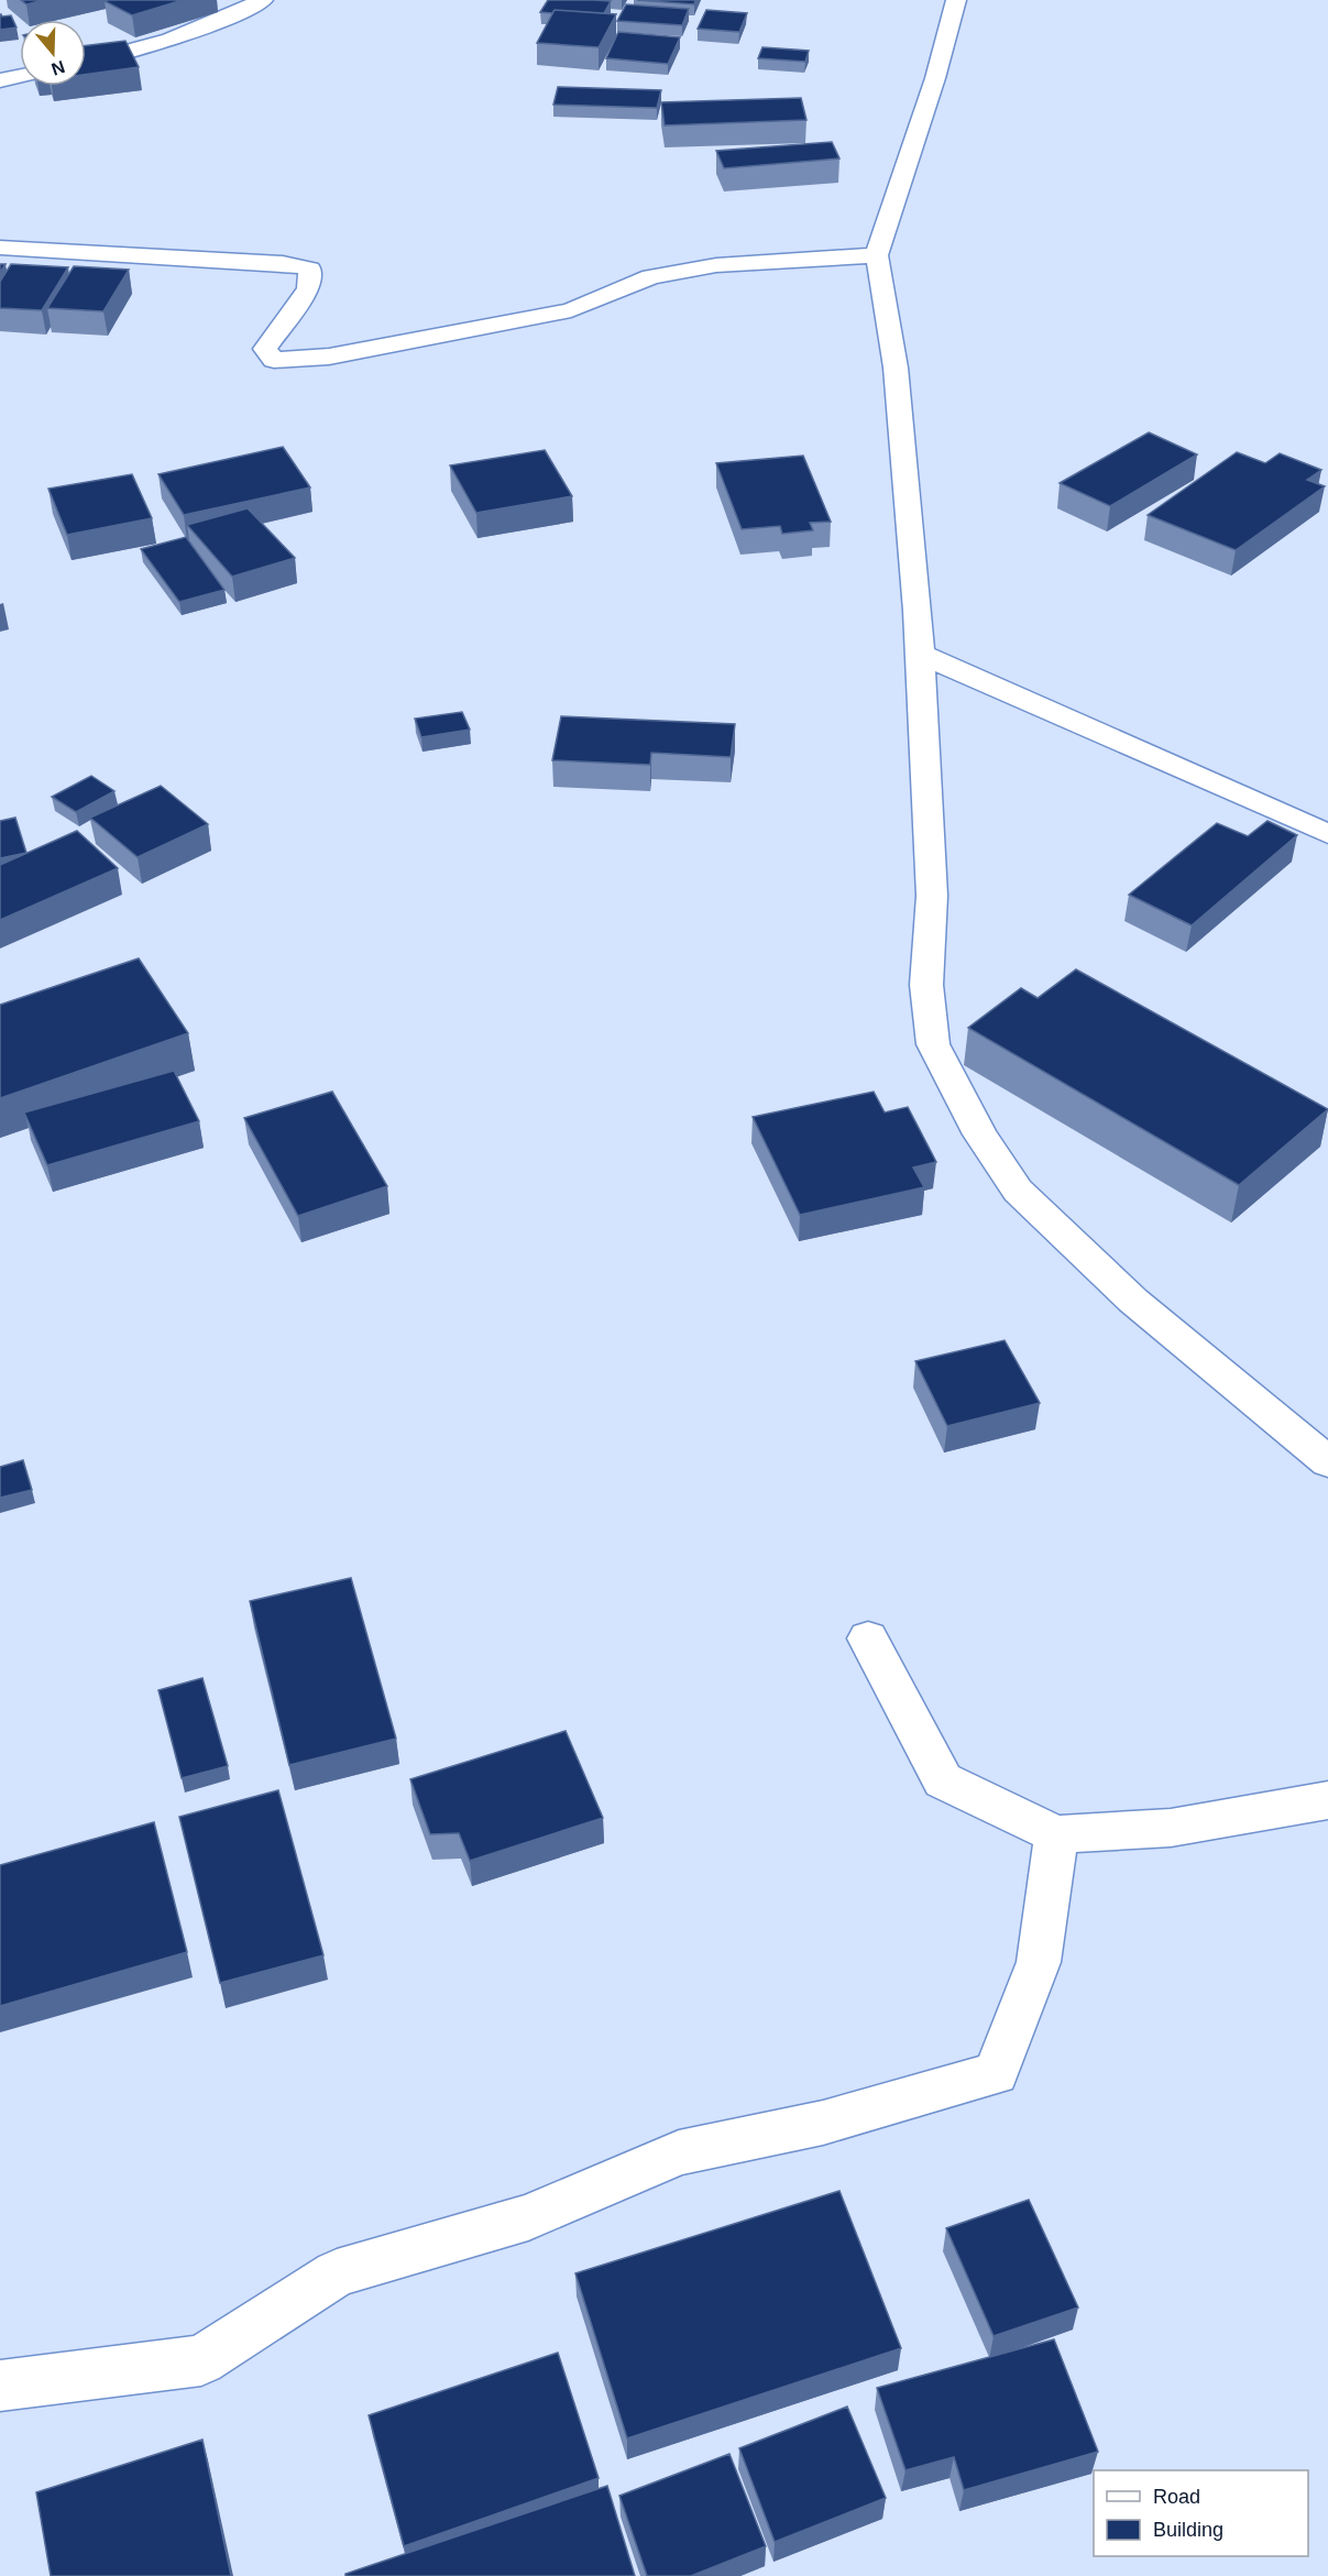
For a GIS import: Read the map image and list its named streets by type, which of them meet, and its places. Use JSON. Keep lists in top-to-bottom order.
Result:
{
  "legend": ["Road", "Building"],
  "north": "bottom"
}
